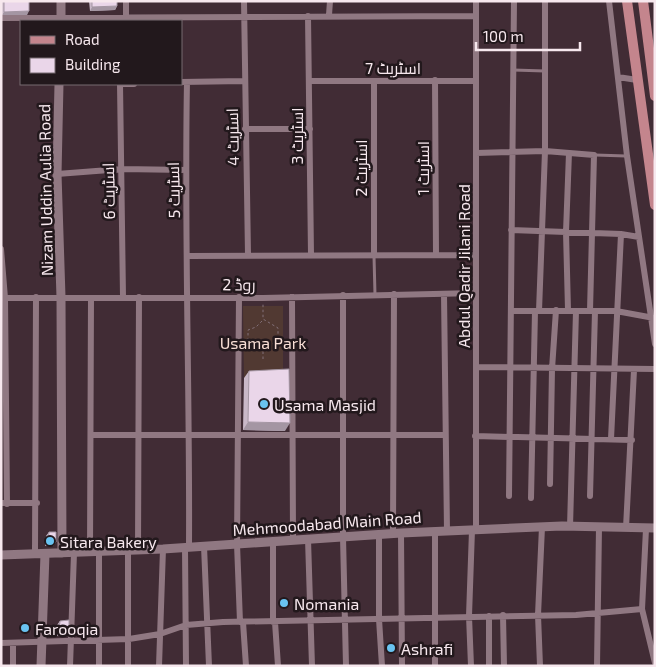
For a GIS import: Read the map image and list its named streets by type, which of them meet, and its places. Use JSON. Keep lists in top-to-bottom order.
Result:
{
  "streets": {
    "main road": ["Nizam Uddin Aulia Road", "Mehmoodabad Main Road"],
    "street": [
      "اسٹریٹ 7",
      "اسٹریٹ 3",
      "اسٹریٹ 4",
      "اسٹریٹ 2",
      "اسٹریٹ 1",
      "اسٹریٹ 5",
      "اسٹریٹ 6",
      "Abdul Qadir Jilani Road",
      "روڈ 2"
    ]
  },
  "crossings": [
    ["اسٹریٹ 7", "اسٹریٹ 3"],
    ["اسٹریٹ 7", "اسٹریٹ 2"],
    ["اسٹریٹ 7", "اسٹریٹ 1"],
    ["اسٹریٹ 7", "Abdul Qadir Jilani Road"],
    ["Nizam Uddin Aulia Road", "روڈ 2"],
    ["Nizam Uddin Aulia Road", "Mehmoodabad Main Road"],
    ["اسٹریٹ 5", "روڈ 2"],
    ["اسٹریٹ 5", "Mehmoodabad Main Road"],
    ["اسٹریٹ 6", "روڈ 2"],
    ["Abdul Qadir Jilani Road", "روڈ 2"],
    ["Abdul Qadir Jilani Road", "Mehmoodabad Main Road"]
  ],
  "parks": ["Usama Park"],
  "places": [
    "Usama Masjid",
    "Sitara Bakery",
    "Nomania",
    "Farooqia",
    "Ashrafi"
  ],
  "legend": ["Road", "Building"],
  "scale_bar": "100 m"
}
